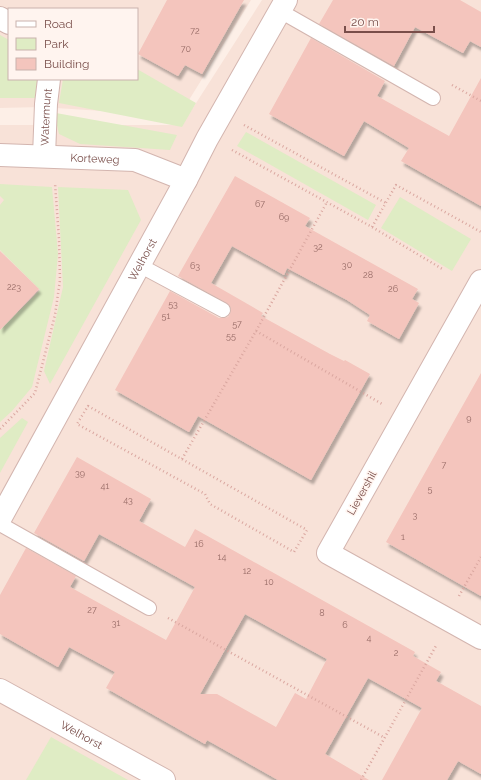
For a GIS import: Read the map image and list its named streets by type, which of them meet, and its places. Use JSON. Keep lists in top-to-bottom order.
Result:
{
  "streets": {
    "street": [
      "Watermunt",
      "Korteweg",
      "Welhorst",
      "Lievershil"
    ]
  },
  "crossings": [
    ["Watermunt", "Korteweg"],
    ["Korteweg", "Welhorst"]
  ],
  "house_numbers": [
    "72",
    "70",
    "67",
    "69",
    "32",
    "30",
    "63",
    "28",
    "223",
    "26",
    "53",
    "51",
    "57",
    "55",
    "9",
    "7",
    "39",
    "41",
    "5",
    "43",
    "3",
    "1",
    "16",
    "14",
    "12",
    "10",
    "27",
    "8",
    "31",
    "6",
    "4",
    "2"
  ],
  "legend": ["Road", "Park", "Building"],
  "scale_bar": "20 m"
}
